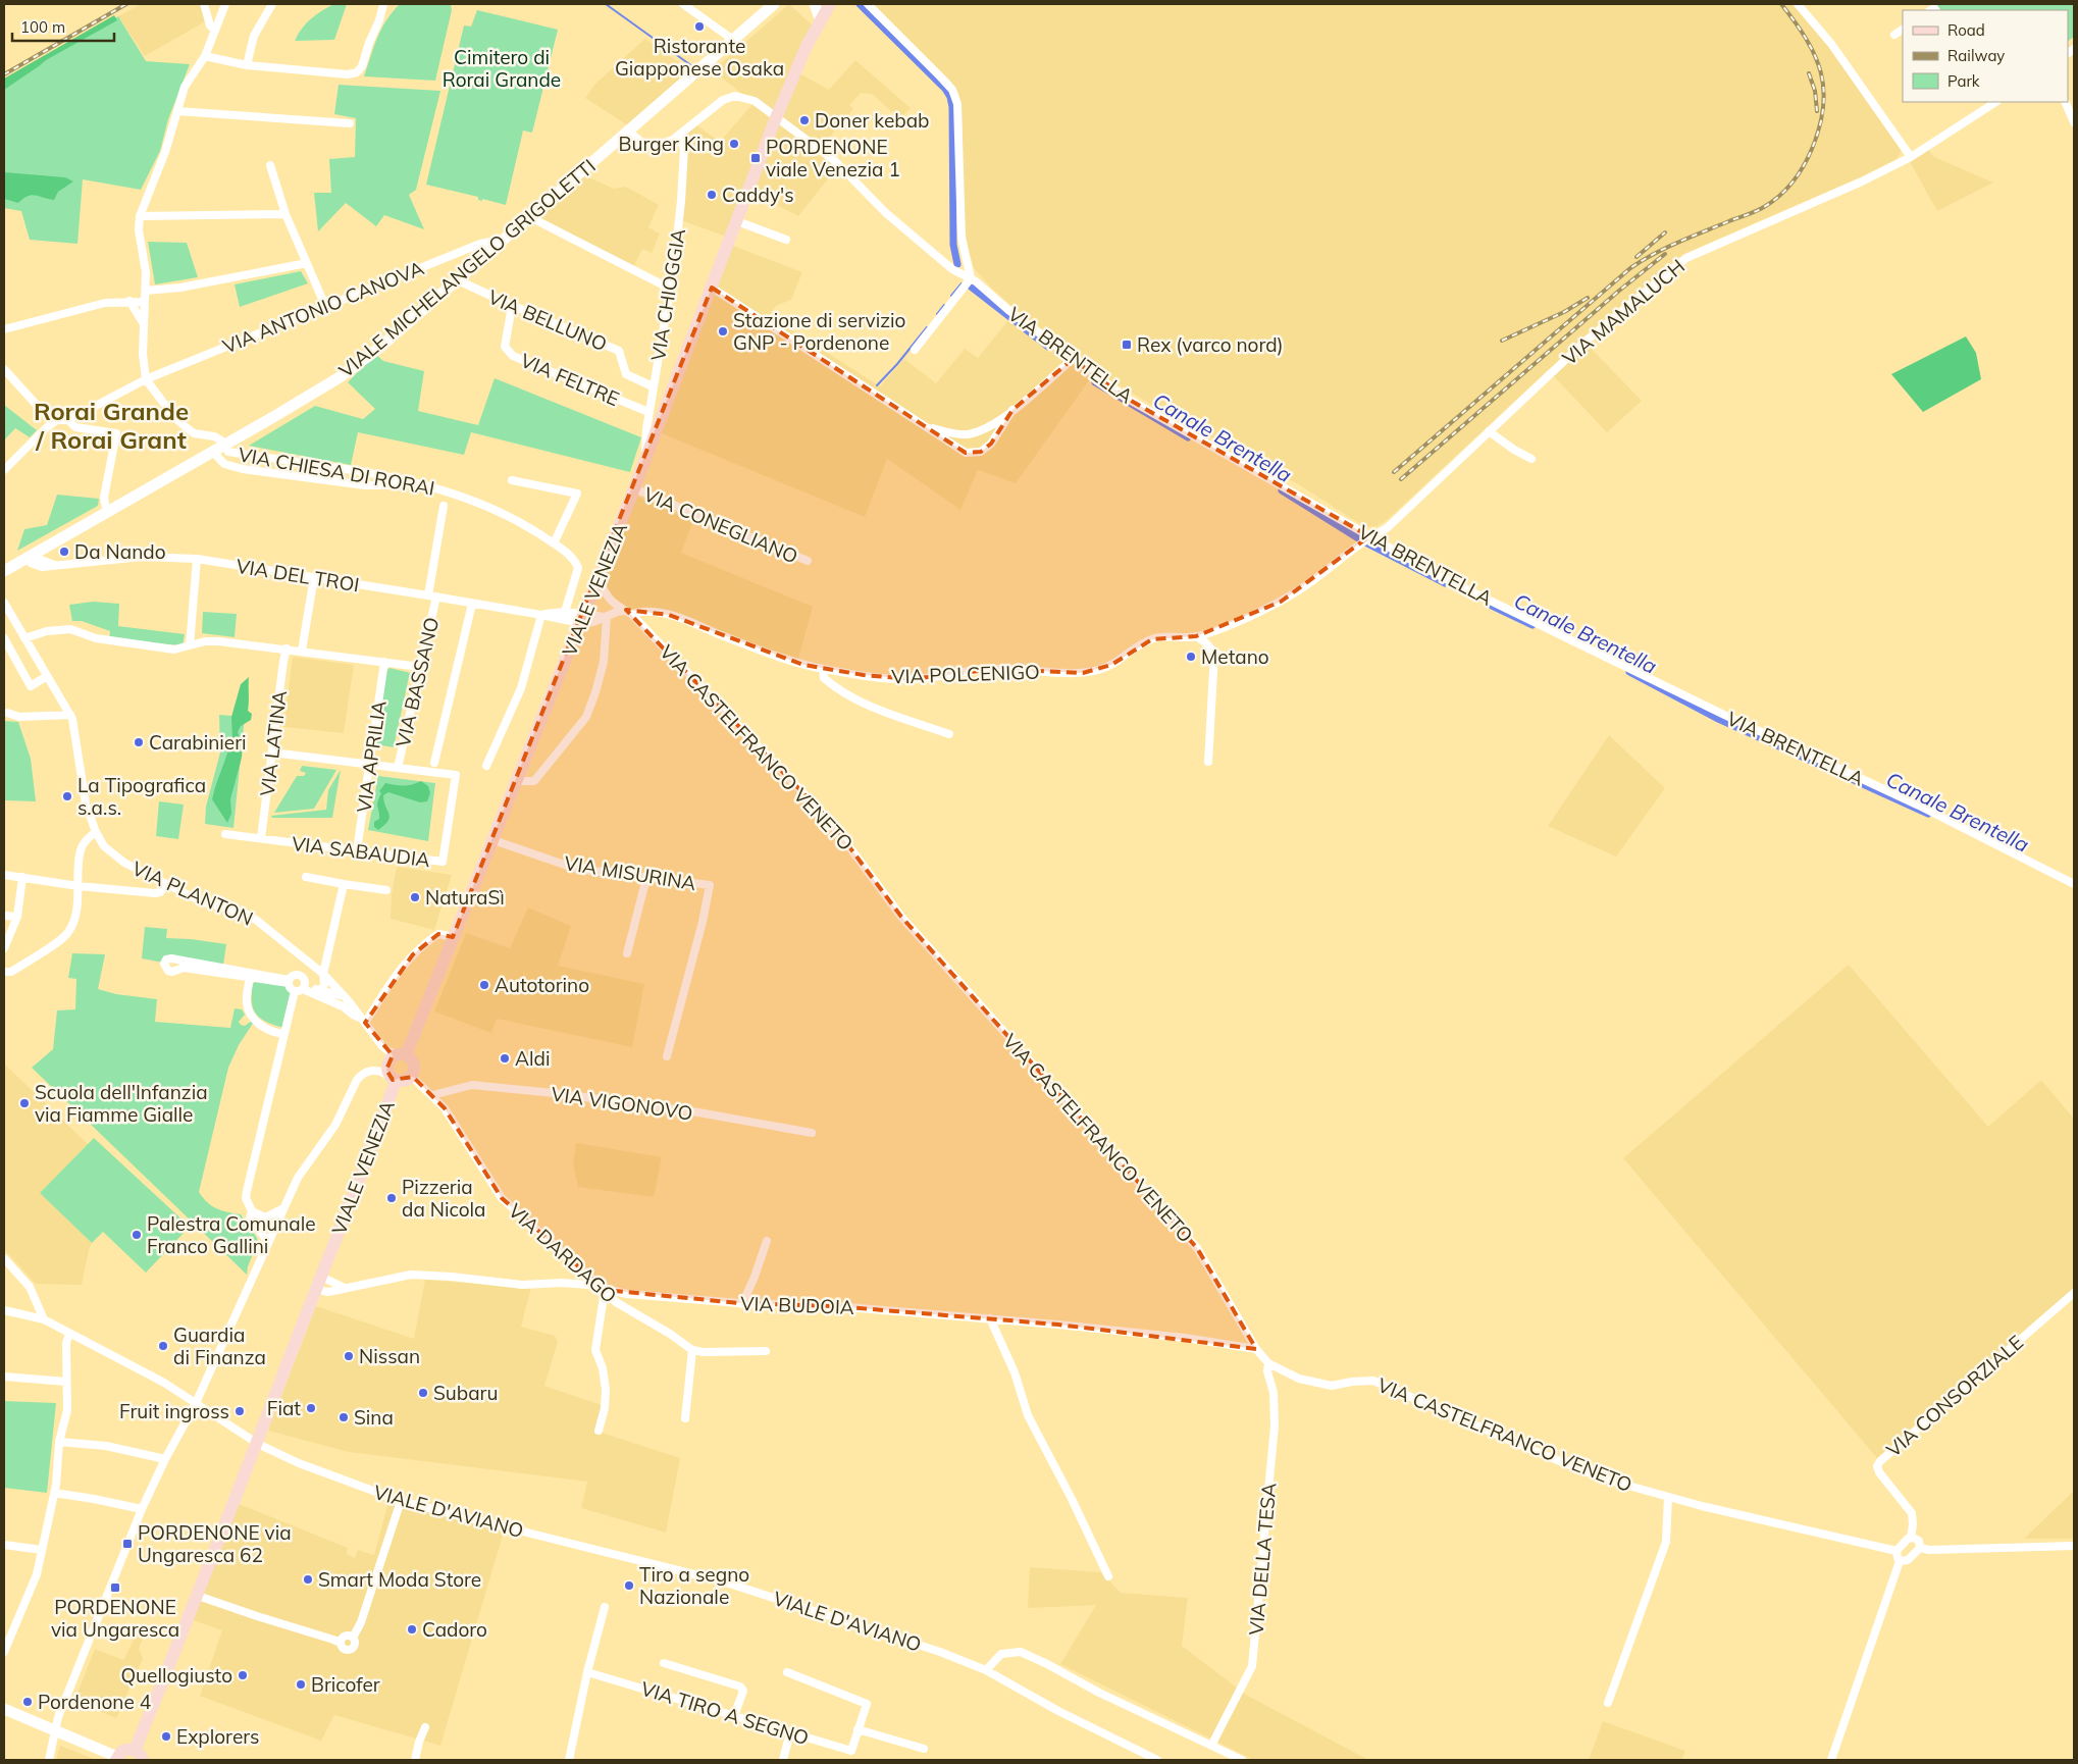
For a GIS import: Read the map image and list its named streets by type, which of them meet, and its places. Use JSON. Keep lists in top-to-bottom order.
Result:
{
  "streets": {
    "main road": ["VIALE MICHELANGELO GRIGOLETTI", "VIALE VENEZIA"],
    "street": [
      "VIA CHIOGGIA",
      "VIA ANTONIO CANOVA",
      "VIA MAMALUCH",
      "VIA BELLUNO",
      "VIA BRENTELLA",
      "VIA FELTRE",
      "VIA CHIESA DI RORAI",
      "VIA CONEGLIANO",
      "VIA DEL TROI",
      "VIA POLCENIGO",
      "VIA BASSANO",
      "VIA LATINA",
      "VIA CASTELFRANCO VENETO",
      "VIA APRILIA",
      "VIA SABAUDIA",
      "VIA MISURINA",
      "VIA PLANTON",
      "VIA VIGONOVO",
      "VIA DARDAGO",
      "VIA BUDOIA",
      "VIA CONSORZIALE",
      "VIALE D'AVIANO",
      "VIA DELLA TESA",
      "VIA TIRO A SEGNO"
    ]
  },
  "crossings": [
    ["VIALE MICHELANGELO GRIGOLETTI", "VIA ANTONIO CANOVA"],
    ["VIALE MICHELANGELO GRIGOLETTI", "VIA BELLUNO"],
    ["VIALE MICHELANGELO GRIGOLETTI", "VIA DEL TROI"],
    ["VIA CHIOGGIA", "VIA BELLUNO"],
    ["VIA CHIOGGIA", "VIA FELTRE"],
    ["VIA CHIOGGIA", "VIALE VENEZIA"],
    ["VIA ANTONIO CANOVA", "VIA CHIESA DI RORAI"],
    ["VIA MAMALUCH", "VIA BRENTELLA"],
    ["VIA MAMALUCH", "VIA POLCENIGO"],
    ["VIA BELLUNO", "VIA FELTRE"],
    ["VIA BRENTELLA", "VIALE VENEZIA"],
    ["VIA CHIESA DI RORAI", "VIA DEL TROI"],
    ["VIA CONEGLIANO", "VIALE VENEZIA"],
    ["VIA DEL TROI", "VIALE VENEZIA"],
    ["VIA DEL TROI", "VIA BASSANO"],
    ["VIALE VENEZIA", "VIA CASTELFRANCO VENETO"],
    ["VIALE VENEZIA", "VIA MISURINA"],
    ["VIALE VENEZIA", "VIA PLANTON"],
    ["VIALE VENEZIA", "VIA DARDAGO"],
    ["VIALE VENEZIA", "VIA BUDOIA"],
    ["VIALE VENEZIA", "VIALE D'AVIANO"],
    ["VIA POLCENIGO", "VIA CASTELFRANCO VENETO"],
    ["VIA BASSANO", "VIA SABAUDIA"],
    ["VIA LATINA", "VIA SABAUDIA"],
    ["VIA CASTELFRANCO VENETO", "VIA BUDOIA"],
    ["VIA CASTELFRANCO VENETO", "VIA DELLA TESA"],
    ["VIA APRILIA", "VIA SABAUDIA"],
    ["VIA PLANTON", "VIA DARDAGO"],
    ["VIA VIGONOVO", "VIA DARDAGO"],
    ["VIA DARDAGO", "VIA BUDOIA"]
  ],
  "districts": ["Rorai Grande / Rorai Grant"],
  "water": ["Canale Brentella"],
  "parks": ["Cimitero di Rorai Grande"],
  "places": {
    "other": [
      "Ristorante Giapponese Osaka",
      "Doner kebab",
      "Burger King",
      "Caddy's",
      "Stazione di servizio GNP - Pordenone",
      "Da Nando",
      "Metano",
      "Carabinieri",
      "La Tipografica s.a.s.",
      "NaturaSì",
      "Autotorino",
      "Aldi",
      "Scuola dell'Infanzia via Fiamme Gialle",
      "Pizzeria da Nicola",
      "Palestra Comunale Franco Gallini",
      "Guardia di Finanza",
      "Nissan",
      "Subaru",
      "Fiat",
      "Fruit ingross",
      "Sina",
      "Smart Moda Store",
      "Tiro a segno Nazionale",
      "Cadoro",
      "Quellogiusto",
      "Bricofer",
      "Pordenone 4",
      "Explorers"
    ],
    "transit": [
      "PORDENONE viale Venezia 1",
      "Rex (varco nord)",
      "PORDENONE via Ungaresca 62",
      "PORDENONE via Ungaresca"
    ]
  },
  "legend": ["Road", "Railway", "Park"],
  "scale_bar": "100 m"
}
